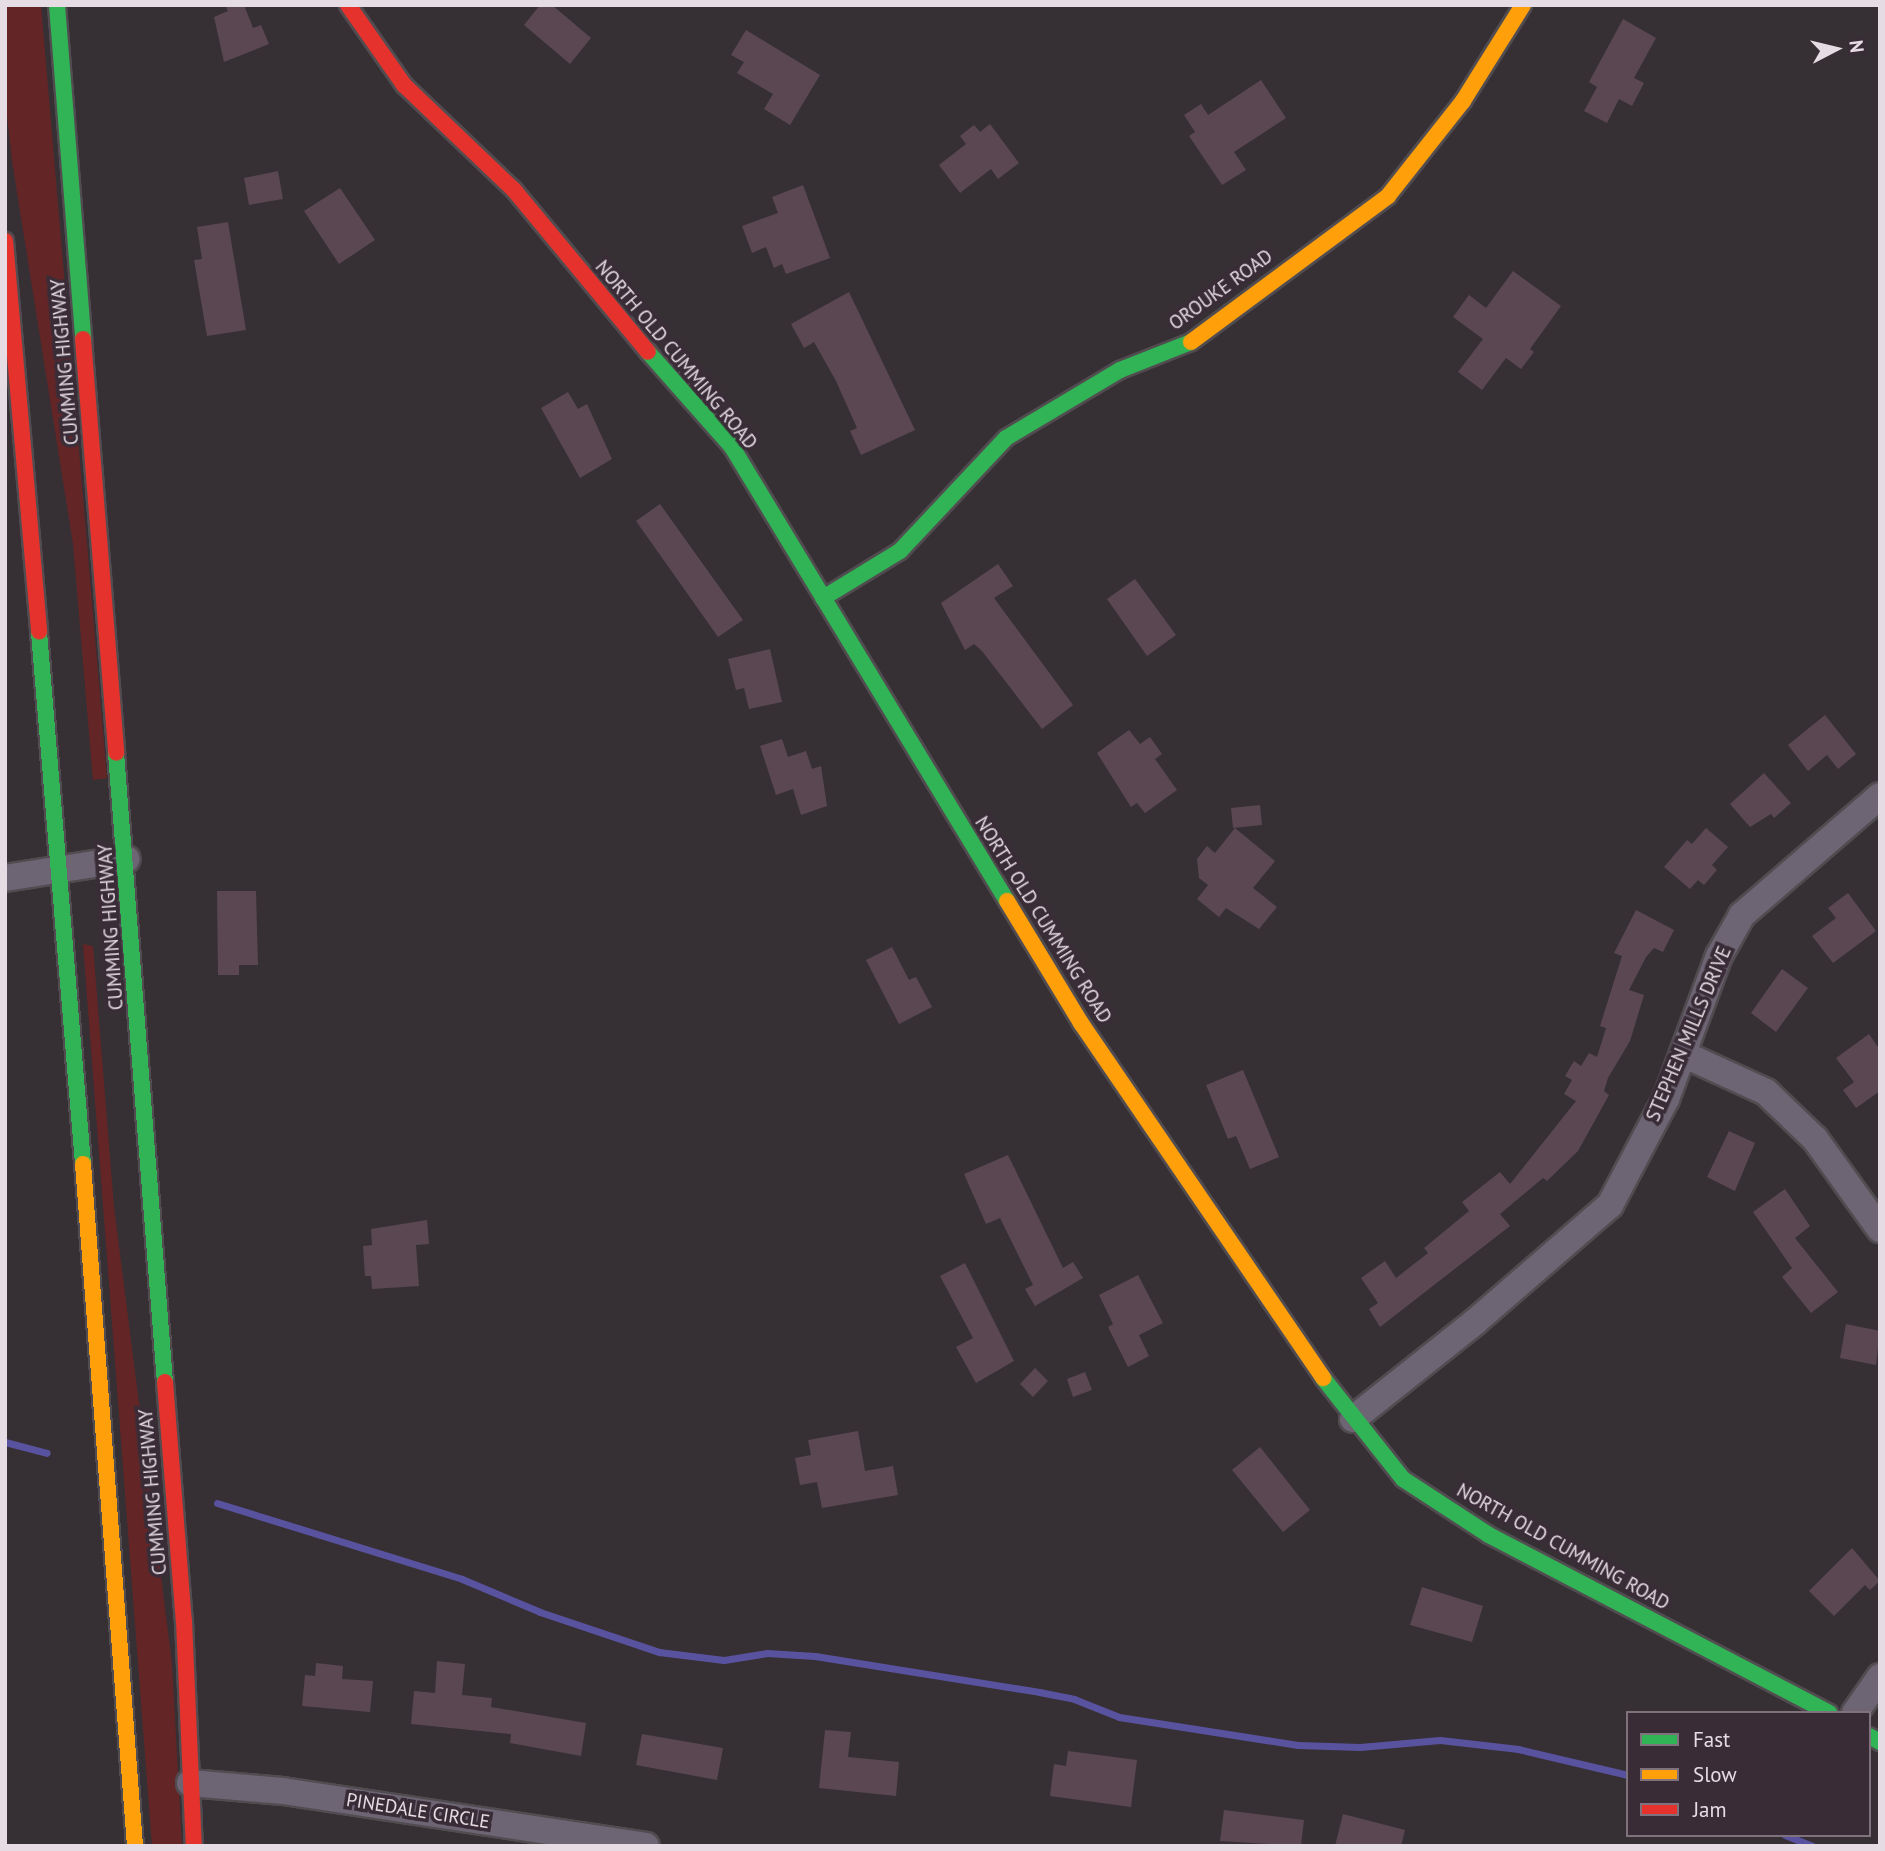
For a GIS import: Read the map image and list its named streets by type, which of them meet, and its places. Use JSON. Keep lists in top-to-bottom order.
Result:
{
  "streets": {
    "main road": ["OROUKE ROAD", "NORTH OLD CUMMING ROAD", "CUMMING HIGHWAY"],
    "street": ["STEPHEN MILLS DRIVE", "PINEDALE CIRCLE"]
  },
  "crossings": [
    ["OROUKE ROAD", "NORTH OLD CUMMING ROAD"],
    ["NORTH OLD CUMMING ROAD", "STEPHEN MILLS DRIVE"],
    ["CUMMING HIGHWAY", "PINEDALE CIRCLE"]
  ],
  "legend": ["Fast", "Slow", "Jam"],
  "north": "right"
}
